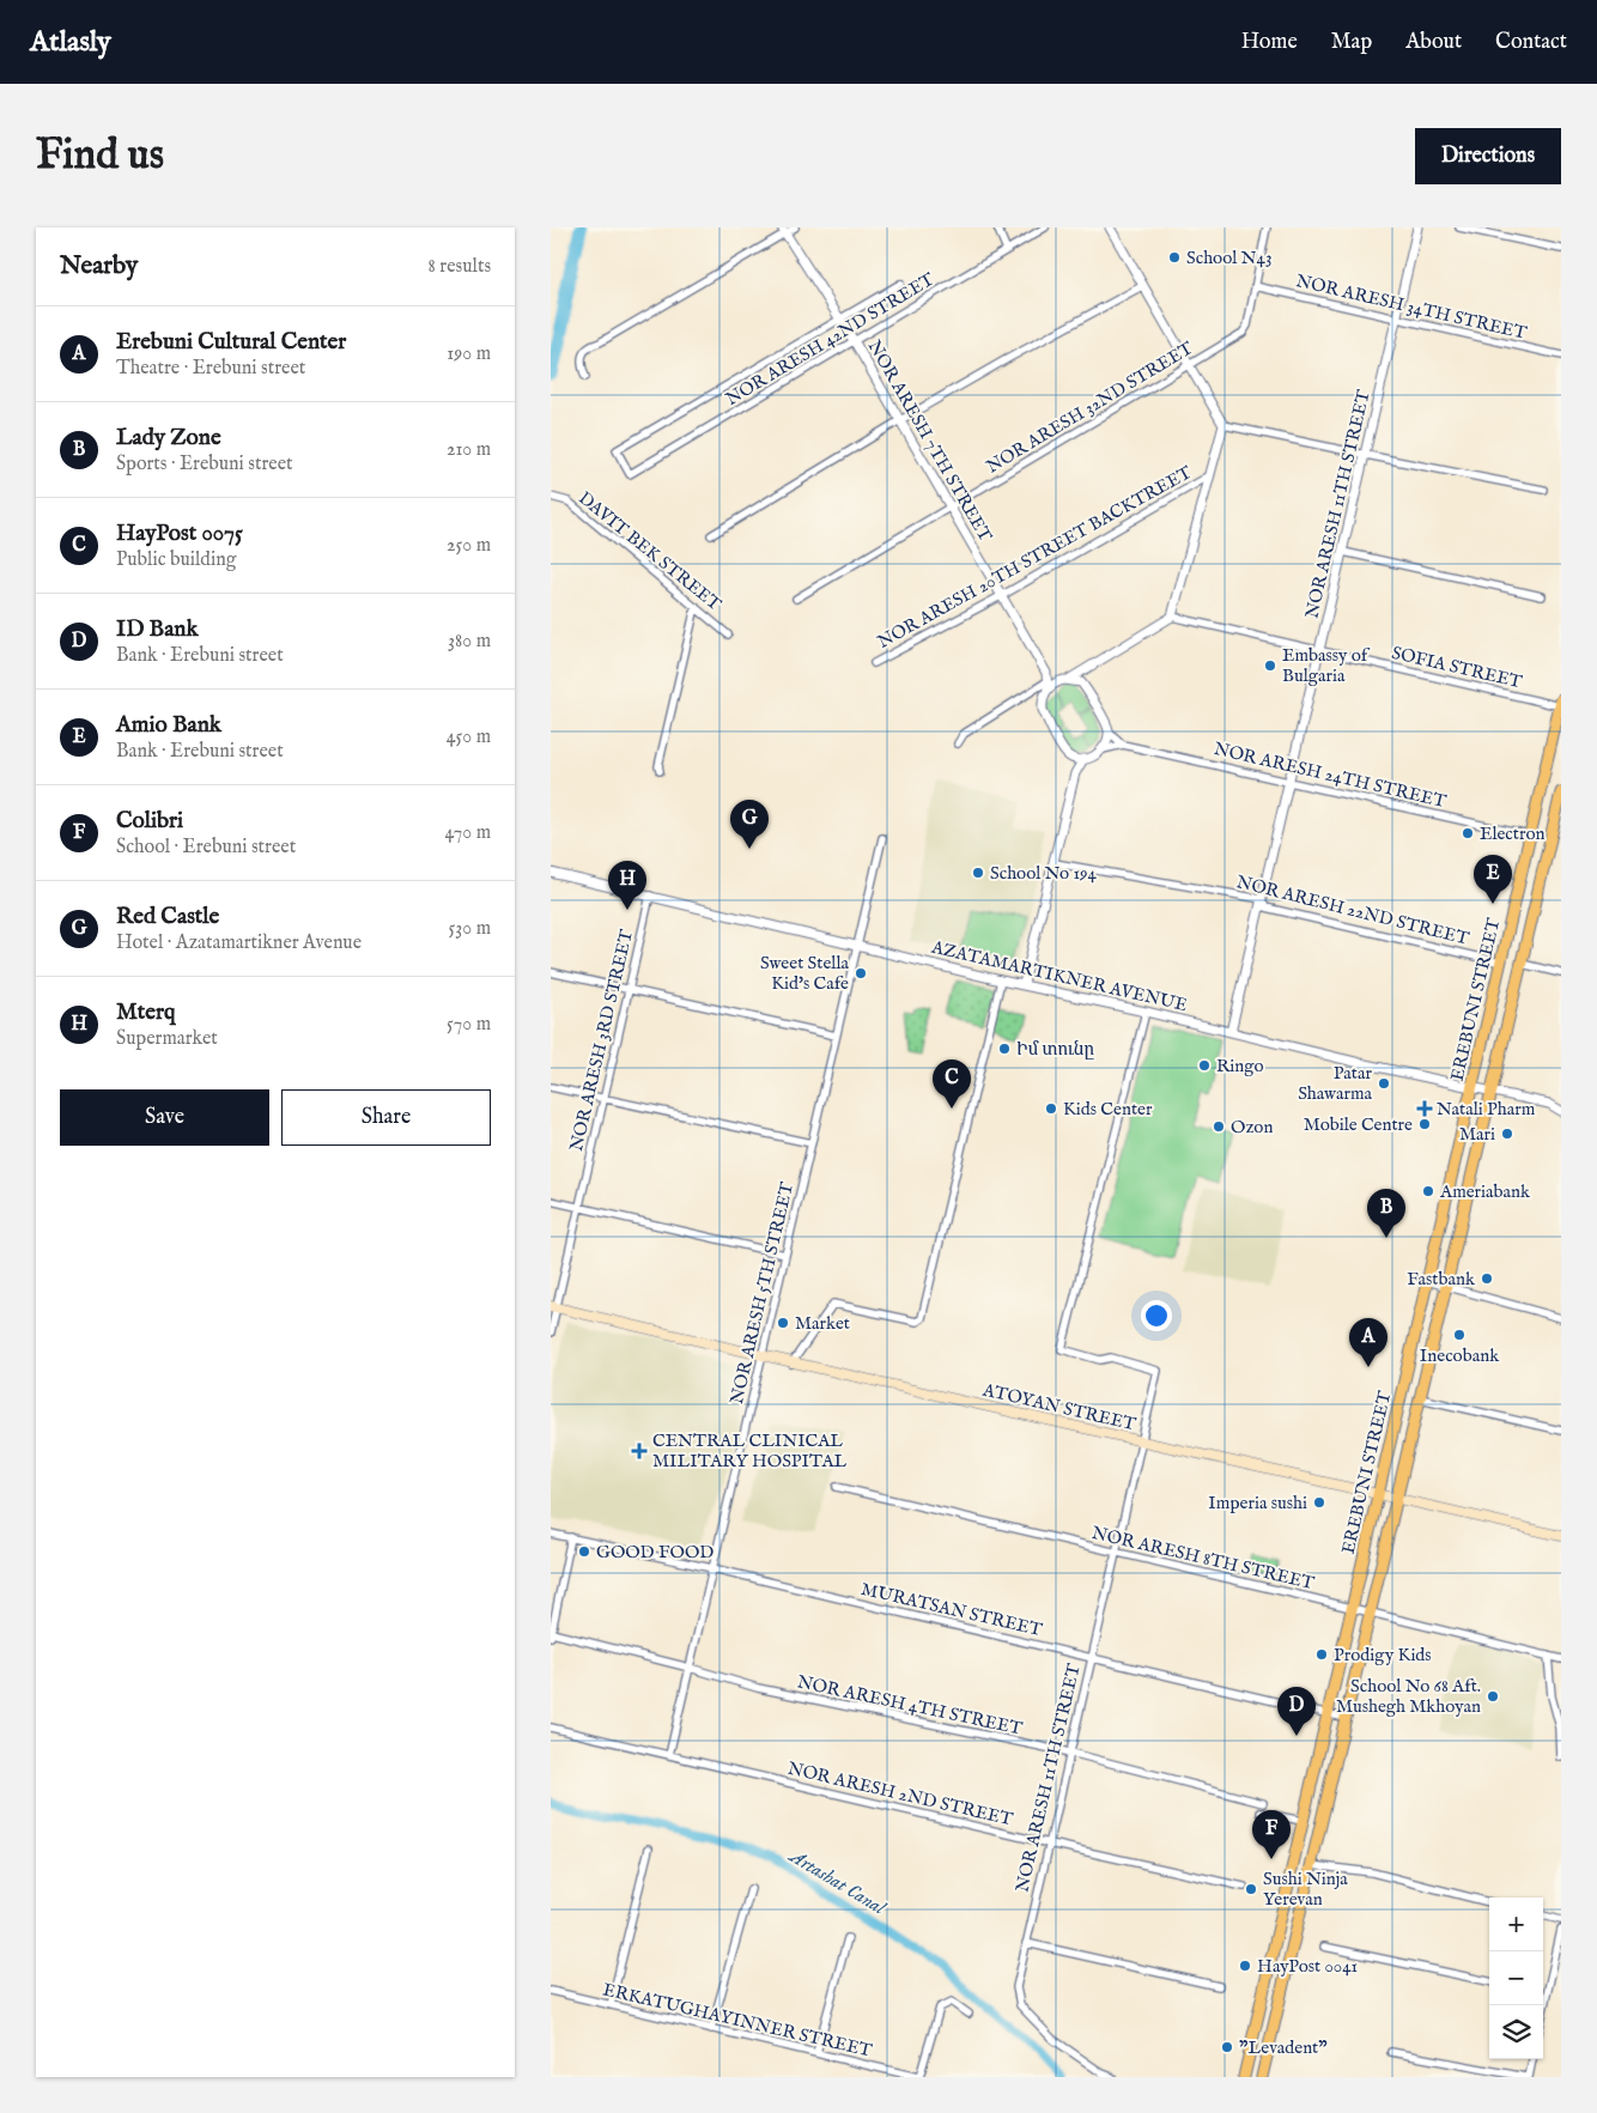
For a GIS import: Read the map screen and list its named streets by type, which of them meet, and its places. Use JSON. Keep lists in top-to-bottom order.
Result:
{
  "streets": {
    "main road": ["EREBUNI STREET", "ATOYAN STREET"],
    "street": [
      "NOR ARESH 34TH STREET",
      "NOR ARESH 42ND STREET",
      "NOR ARESH 32ND STREET",
      "NOR ARESH 7TH STREET",
      "NOR ARESH 11TH STREET",
      "DAVIT BEK STREET",
      "NOR ARESH 20TH STREET BACKTREET",
      "SOFIA STREET",
      "NOR ARESH 24TH STREET",
      "NOR ARESH 22ND STREET",
      "AZATAMARTIKNER AVENUE",
      "NOR ARESH 3RD STREET",
      "NOR ARESH 5TH STREET",
      "NOR ARESH 8TH STREET",
      "MURATSAN STREET",
      "NOR ARESH 4TH STREET",
      "NOR ARESH 2ND STREET",
      "ERKATUGHAYINNER STREET"
    ]
  },
  "crossings": [
    ["NOR ARESH 34TH STREET", "NOR ARESH 32ND STREET"],
    ["NOR ARESH 34TH STREET", "NOR ARESH 11TH STREET"],
    ["NOR ARESH 42ND STREET", "NOR ARESH 7TH STREET"],
    ["NOR ARESH 32ND STREET", "NOR ARESH 7TH STREET"],
    ["NOR ARESH 7TH STREET", "NOR ARESH 20TH STREET BACKTREET"],
    ["NOR ARESH 11TH STREET", "SOFIA STREET"],
    ["NOR ARESH 11TH STREET", "NOR ARESH 24TH STREET"],
    ["NOR ARESH 11TH STREET", "NOR ARESH 22ND STREET"],
    ["NOR ARESH 11TH STREET", "AZATAMARTIKNER AVENUE"],
    ["NOR ARESH 11TH STREET", "ATOYAN STREET"],
    ["NOR ARESH 11TH STREET", "NOR ARESH 8TH STREET"],
    ["NOR ARESH 11TH STREET", "MURATSAN STREET"],
    ["NOR ARESH 11TH STREET", "NOR ARESH 4TH STREET"],
    ["NOR ARESH 11TH STREET", "NOR ARESH 2ND STREET"],
    ["SOFIA STREET", "EREBUNI STREET"],
    ["NOR ARESH 24TH STREET", "EREBUNI STREET"],
    ["NOR ARESH 22ND STREET", "EREBUNI STREET"],
    ["AZATAMARTIKNER AVENUE", "EREBUNI STREET"],
    ["AZATAMARTIKNER AVENUE", "NOR ARESH 3RD STREET"],
    ["AZATAMARTIKNER AVENUE", "NOR ARESH 5TH STREET"],
    ["EREBUNI STREET", "ATOYAN STREET"],
    ["EREBUNI STREET", "NOR ARESH 8TH STREET"],
    ["EREBUNI STREET", "MURATSAN STREET"],
    ["NOR ARESH 3RD STREET", "ATOYAN STREET"],
    ["NOR ARESH 5TH STREET", "ATOYAN STREET"],
    ["NOR ARESH 5TH STREET", "MURATSAN STREET"],
    ["NOR ARESH 5TH STREET", "NOR ARESH 4TH STREET"],
    ["NOR ARESH 5TH STREET", "NOR ARESH 2ND STREET"]
  ],
  "water": ["Artashat Canal"],
  "places": {
    "other": [
      "School N43",
      "Embassy of Bulgaria",
      "Electron",
      "School No 194",
      "Sweet Stella Kid's Cafe",
      "Իմ տունը",
      "Ringo",
      "Patar Shawarma",
      "Kids Center",
      "Mobile Centre",
      "Ozon",
      "Mari",
      "Ameriabank",
      "Fastbank",
      "Market",
      "Inecobank",
      "Imperia sushi",
      "GOOD FOOD",
      "Prodigy Kids",
      "School No 68 Aft. Mushegh Mkhoyan",
      "Sushi Ninja Yerevan",
      "HayPost 0041",
      "\"Levadent\""
    ],
    "health": ["Natali Pharm", "CENTRAL CLINICAL MILITARY HOSPITAL"]
  },
  "page": {
    "header": "Atlasly",
    "nav": [
      "Home",
      "Map",
      "About",
      "Contact"
    ],
    "buttons": [
      "Directions",
      ["Save", "Share"]
    ],
    "title": "Find us",
    "heading": ["Nearby", "8 results"],
    "list": [
      {
        "mark": "A",
        "name": "Erebuni Cultural Center",
        "note": "Theatre · Erebuni street",
        "value": "190 m"
      },
      {
        "mark": "B",
        "name": "Lady Zone",
        "note": "Sports · Erebuni street",
        "value": "210 m"
      },
      {
        "mark": "C",
        "name": "HayPost 0075",
        "note": "Public building",
        "value": "250 m"
      },
      {
        "mark": "D",
        "name": "ID Bank",
        "note": "Bank · Erebuni street",
        "value": "380 m"
      },
      {
        "mark": "E",
        "name": "Amio Bank",
        "note": "Bank · Erebuni street",
        "value": "450 m"
      },
      {
        "mark": "F",
        "name": "Colibri",
        "note": "School · Erebuni street",
        "value": "470 m"
      },
      {
        "mark": "G",
        "name": "Red Castle",
        "note": "Hotel · Azatamartikner Avenue",
        "value": "530 m"
      },
      {
        "mark": "H",
        "name": "Mterq",
        "note": "Supermarket",
        "value": "570 m"
      }
    ],
    "pins": [
      "G",
      "E",
      "H",
      "C",
      "B",
      "A",
      "D",
      "F"
    ],
    "map_buttons": ["+", "−"]
  }
}
